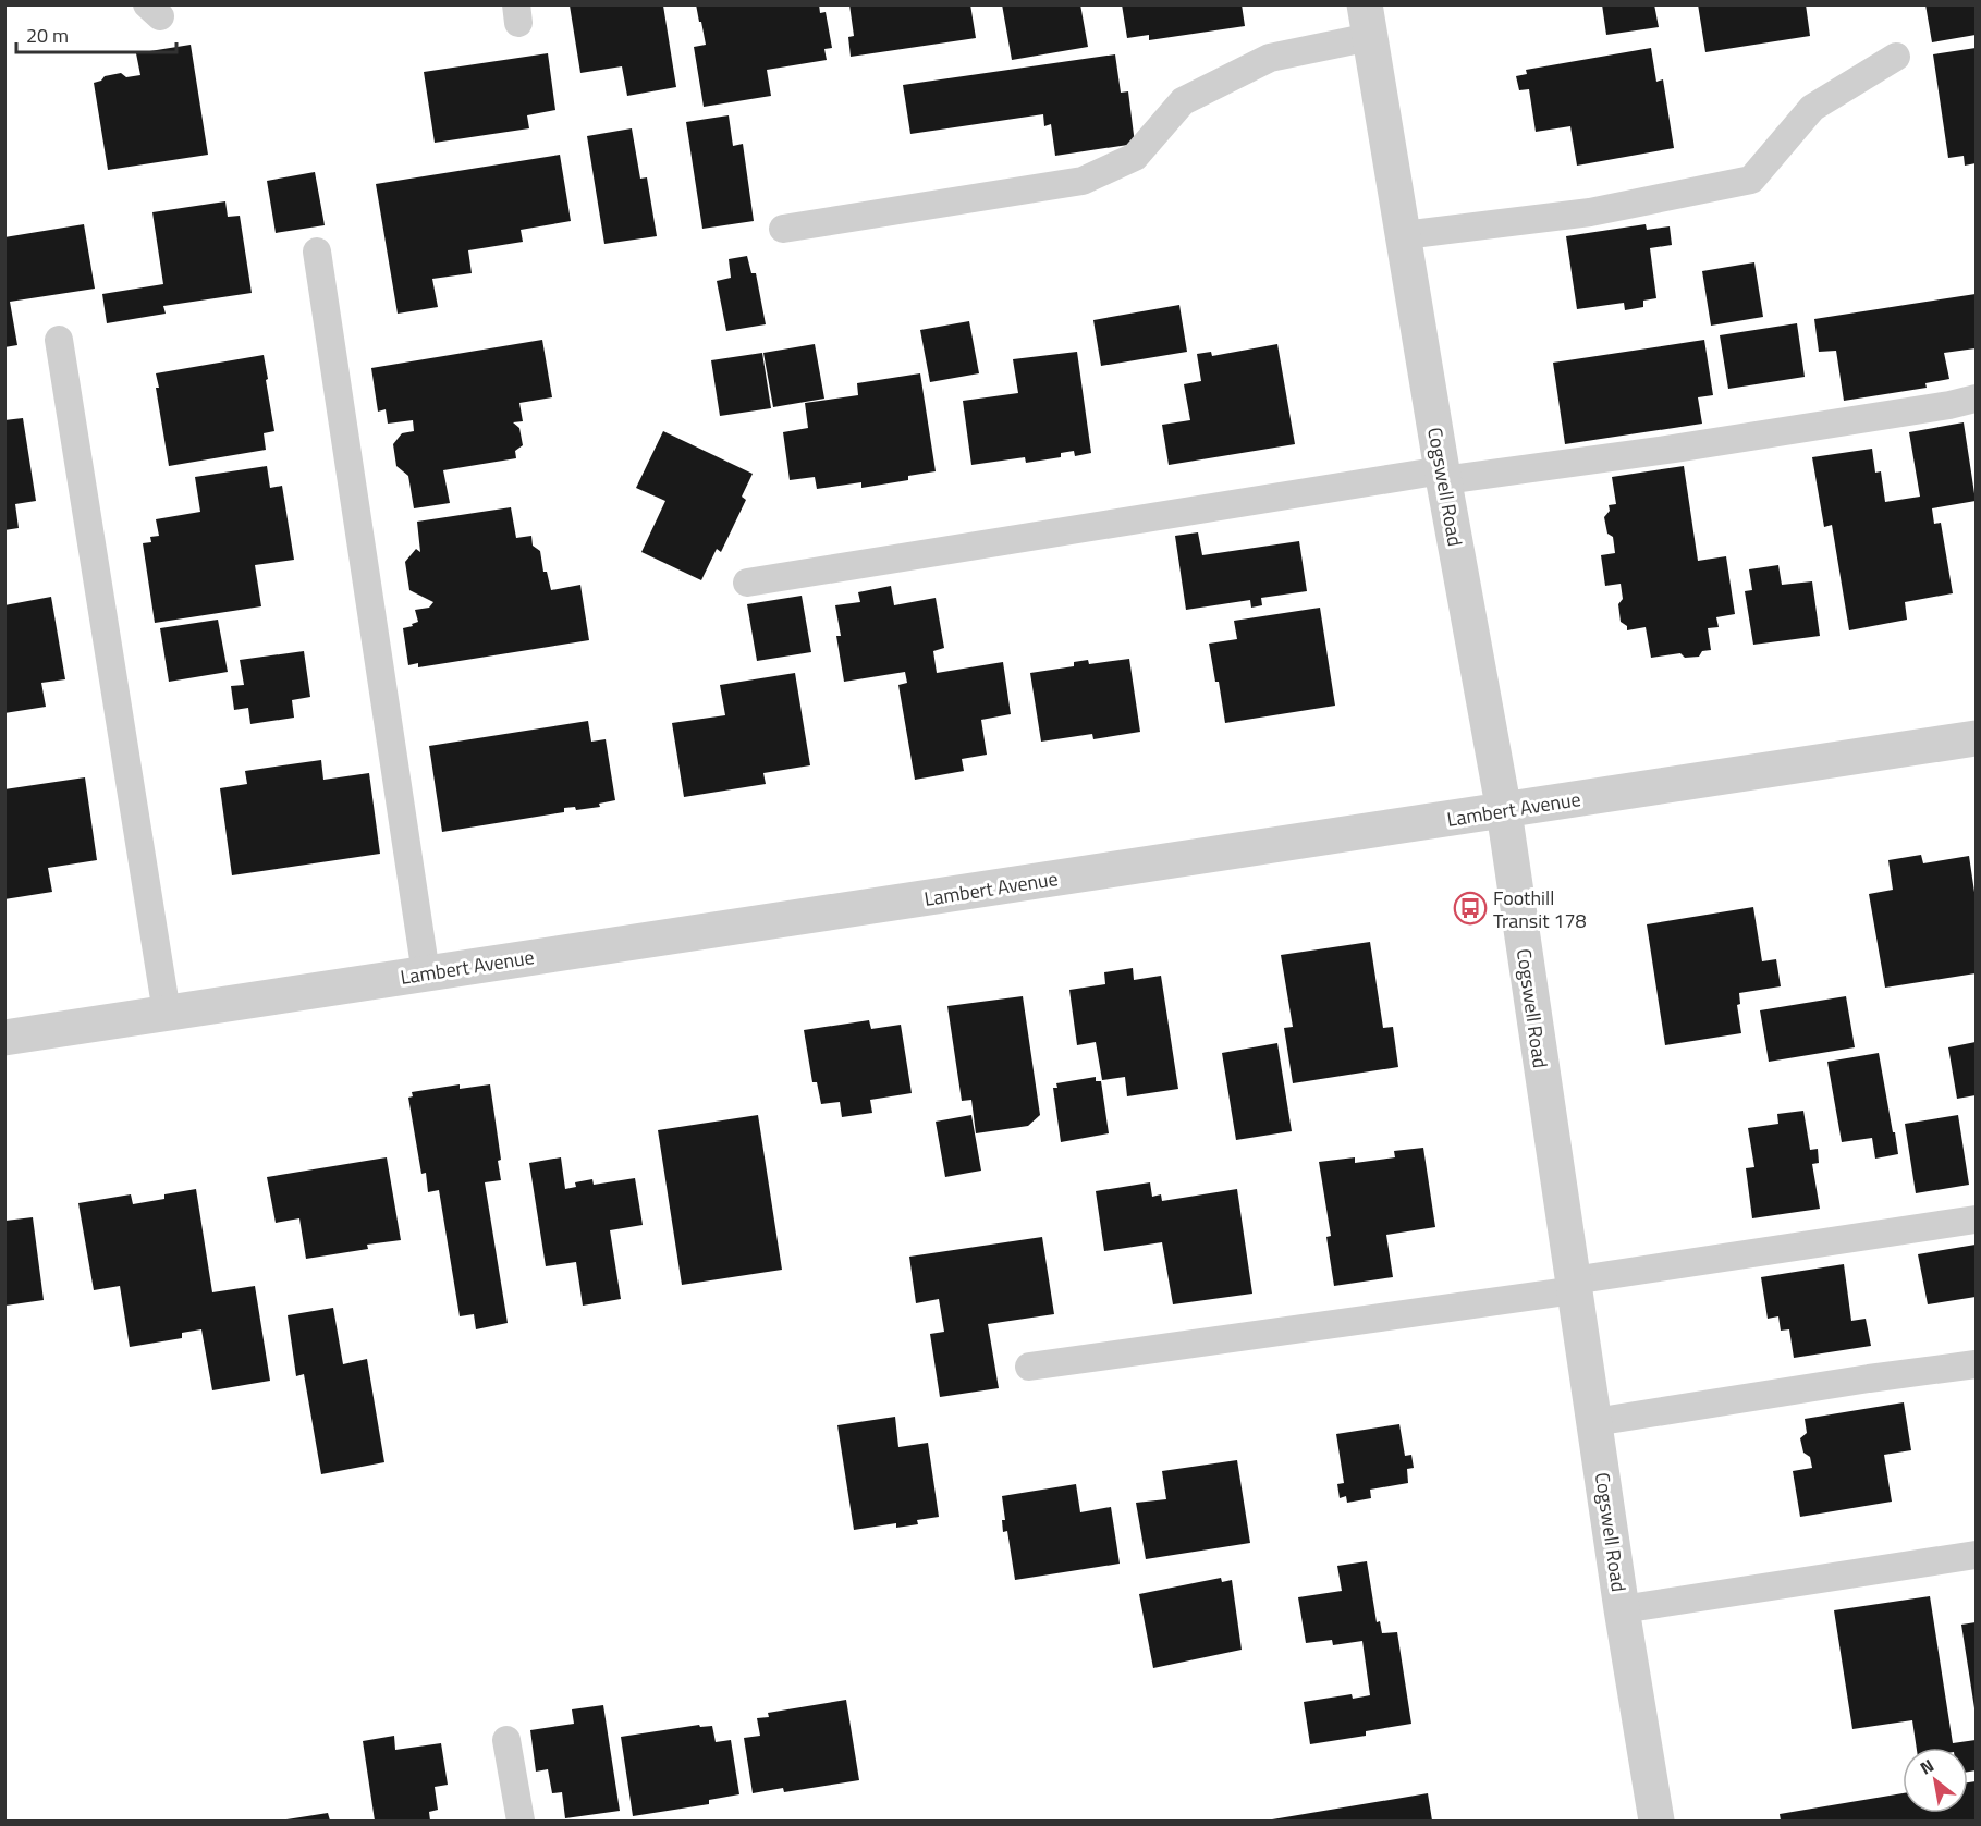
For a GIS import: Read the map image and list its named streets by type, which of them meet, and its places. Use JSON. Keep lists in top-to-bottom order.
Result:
{
  "streets": {
    "street": ["Cogswell Road", "Lambert Avenue"]
  },
  "crossings": [
    ["Cogswell Road", "Lambert Avenue"]
  ],
  "places": {
    "bus stop": ["Foothill Transit 178"]
  },
  "scale_bar": "20 m",
  "north": "top left"
}
